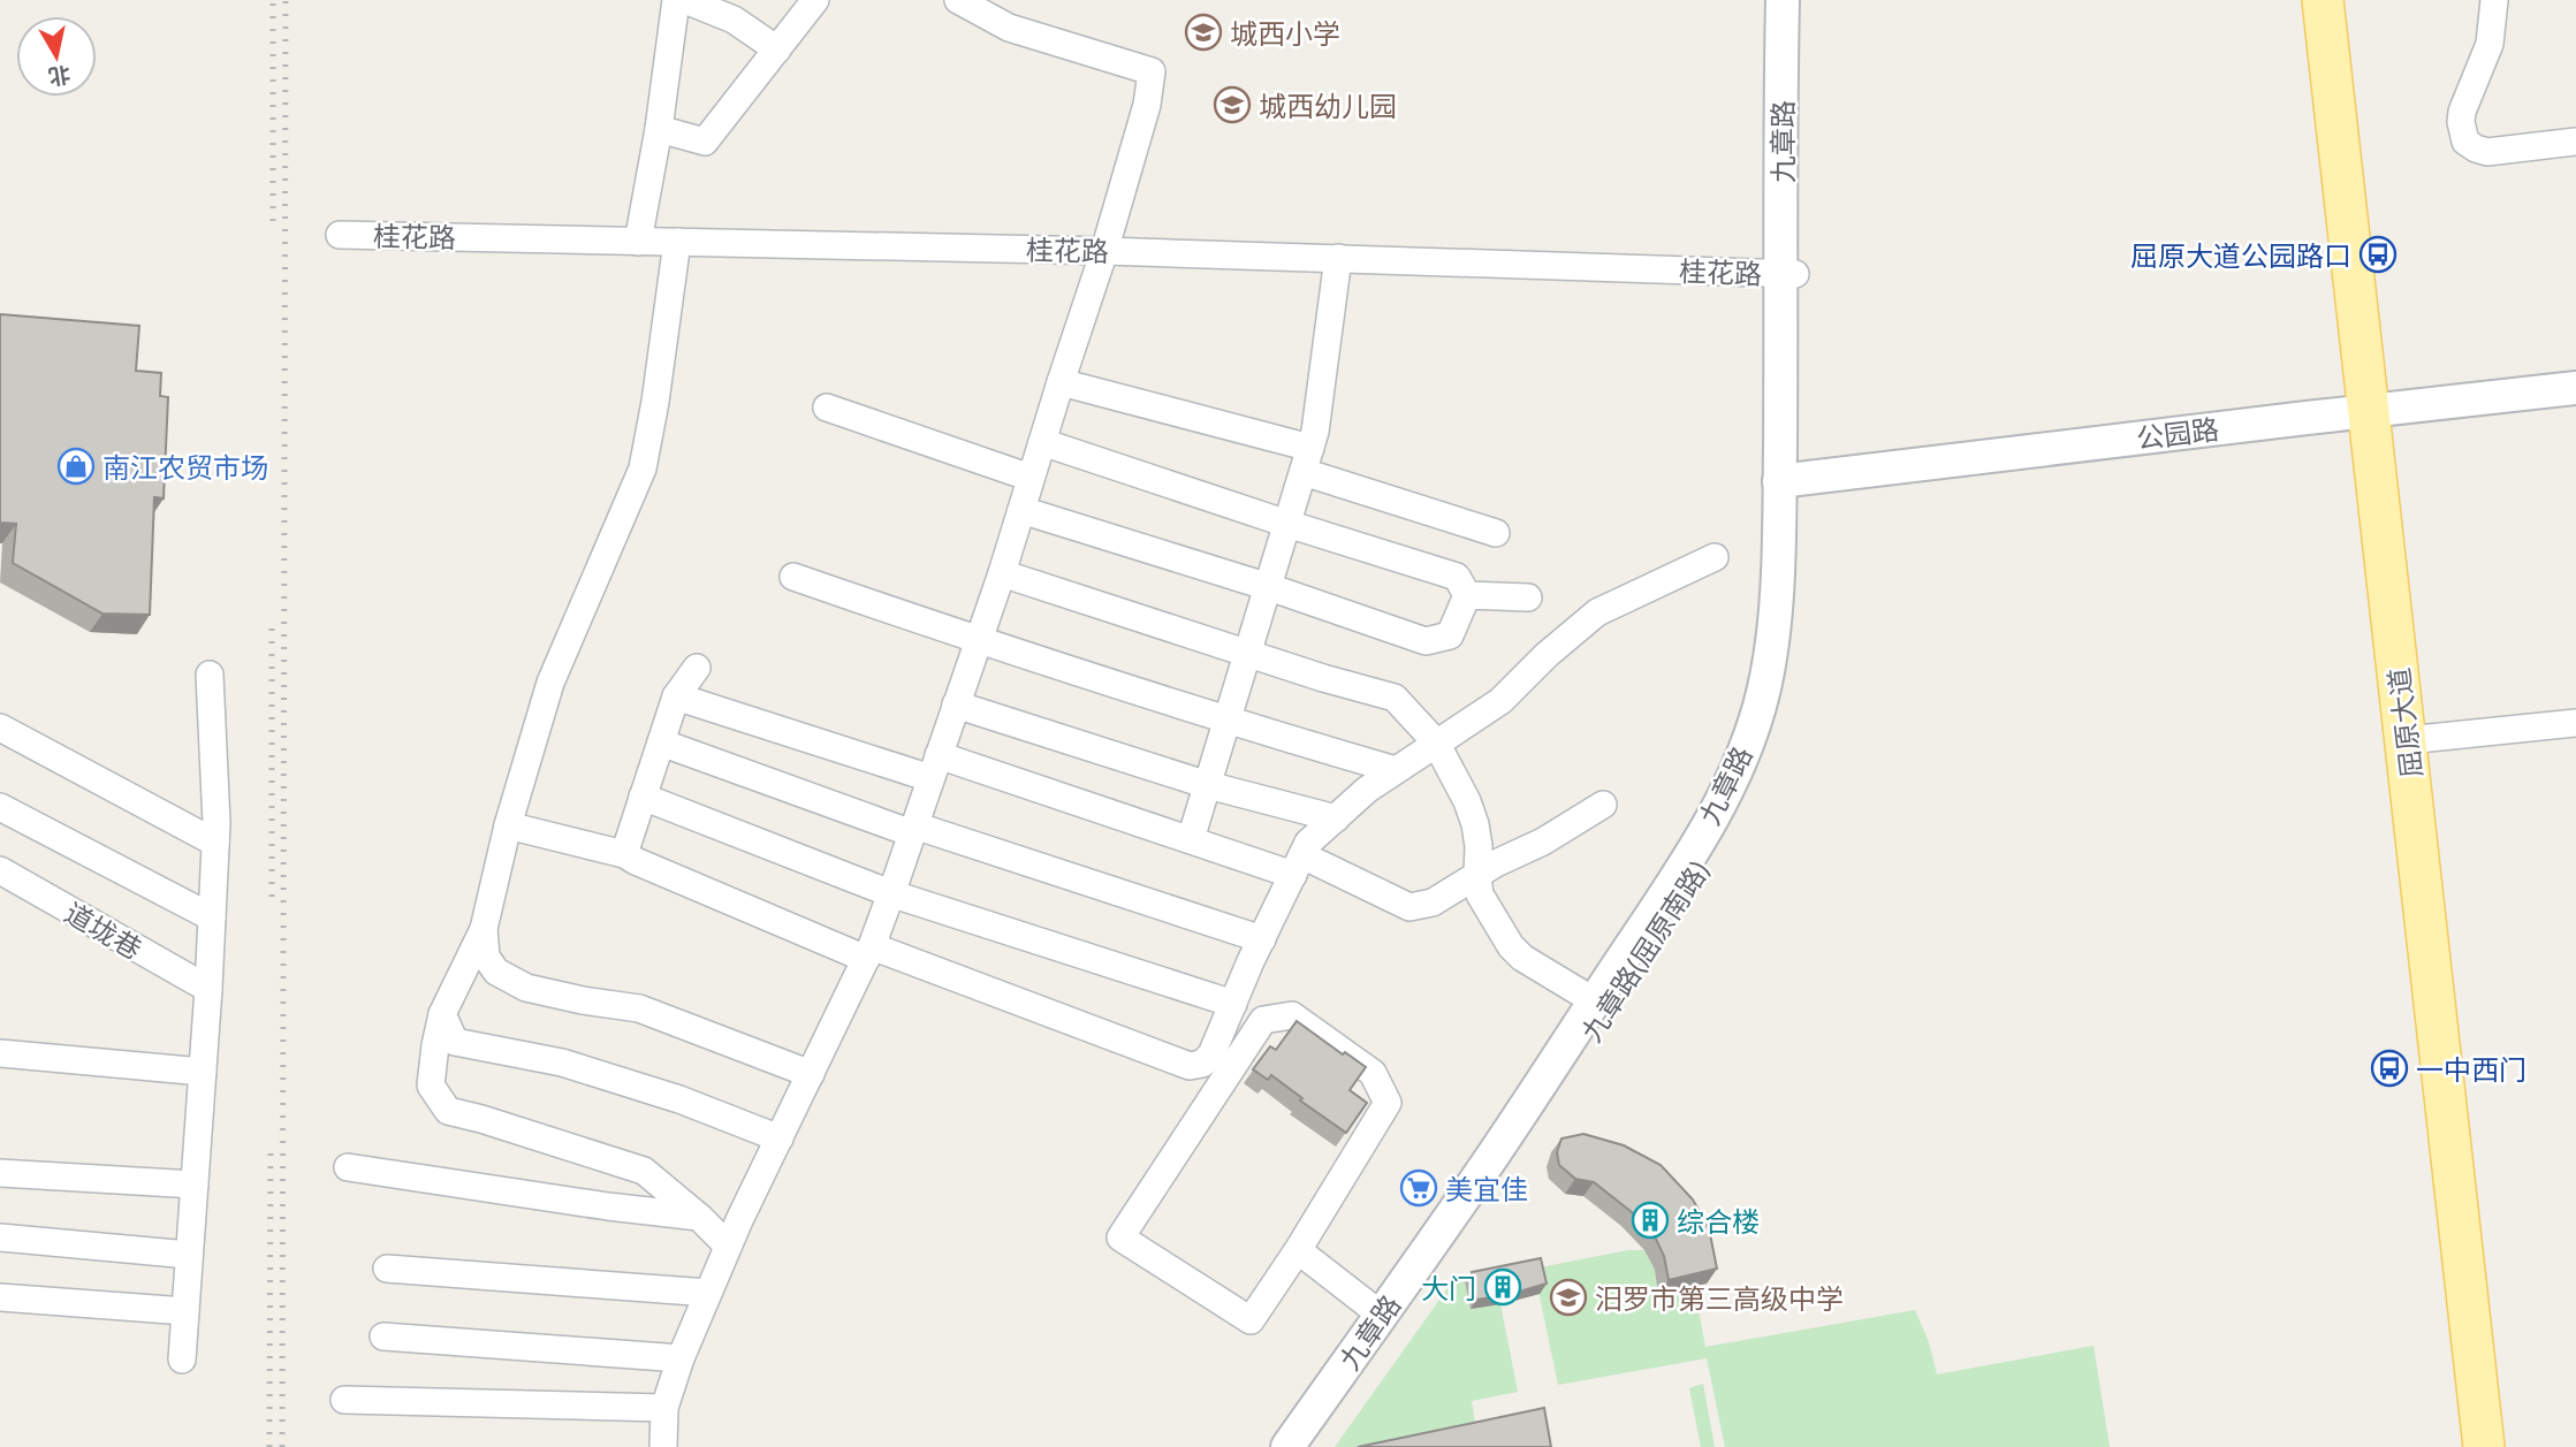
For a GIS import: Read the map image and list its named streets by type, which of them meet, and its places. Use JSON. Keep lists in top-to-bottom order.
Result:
{
  "streets": {
    "main road": ["屈原大道"],
    "street": [
      "九章路",
      "桂花路",
      "公园路",
      "道垅巷",
      "九章路(屈原南路)"
    ]
  },
  "crossings": [
    ["九章路", "桂花路"],
    ["九章路", "公园路"],
    ["九章路", "九章路(屈原南路)"],
    ["公园路", "屈原大道"],
    ["公园路", "九章路(屈原南路)"]
  ],
  "places": {
    "school or university": ["城西小学", "城西幼儿园", "汨罗市第三高级中学"],
    "bus stop": ["屈原大道公园路口", "一中西门"],
    "shop": ["南江农贸市场"],
    "supermarket": ["美宜佳"],
    "building": ["综合楼", "大门"]
  },
  "north": "bottom"
}
